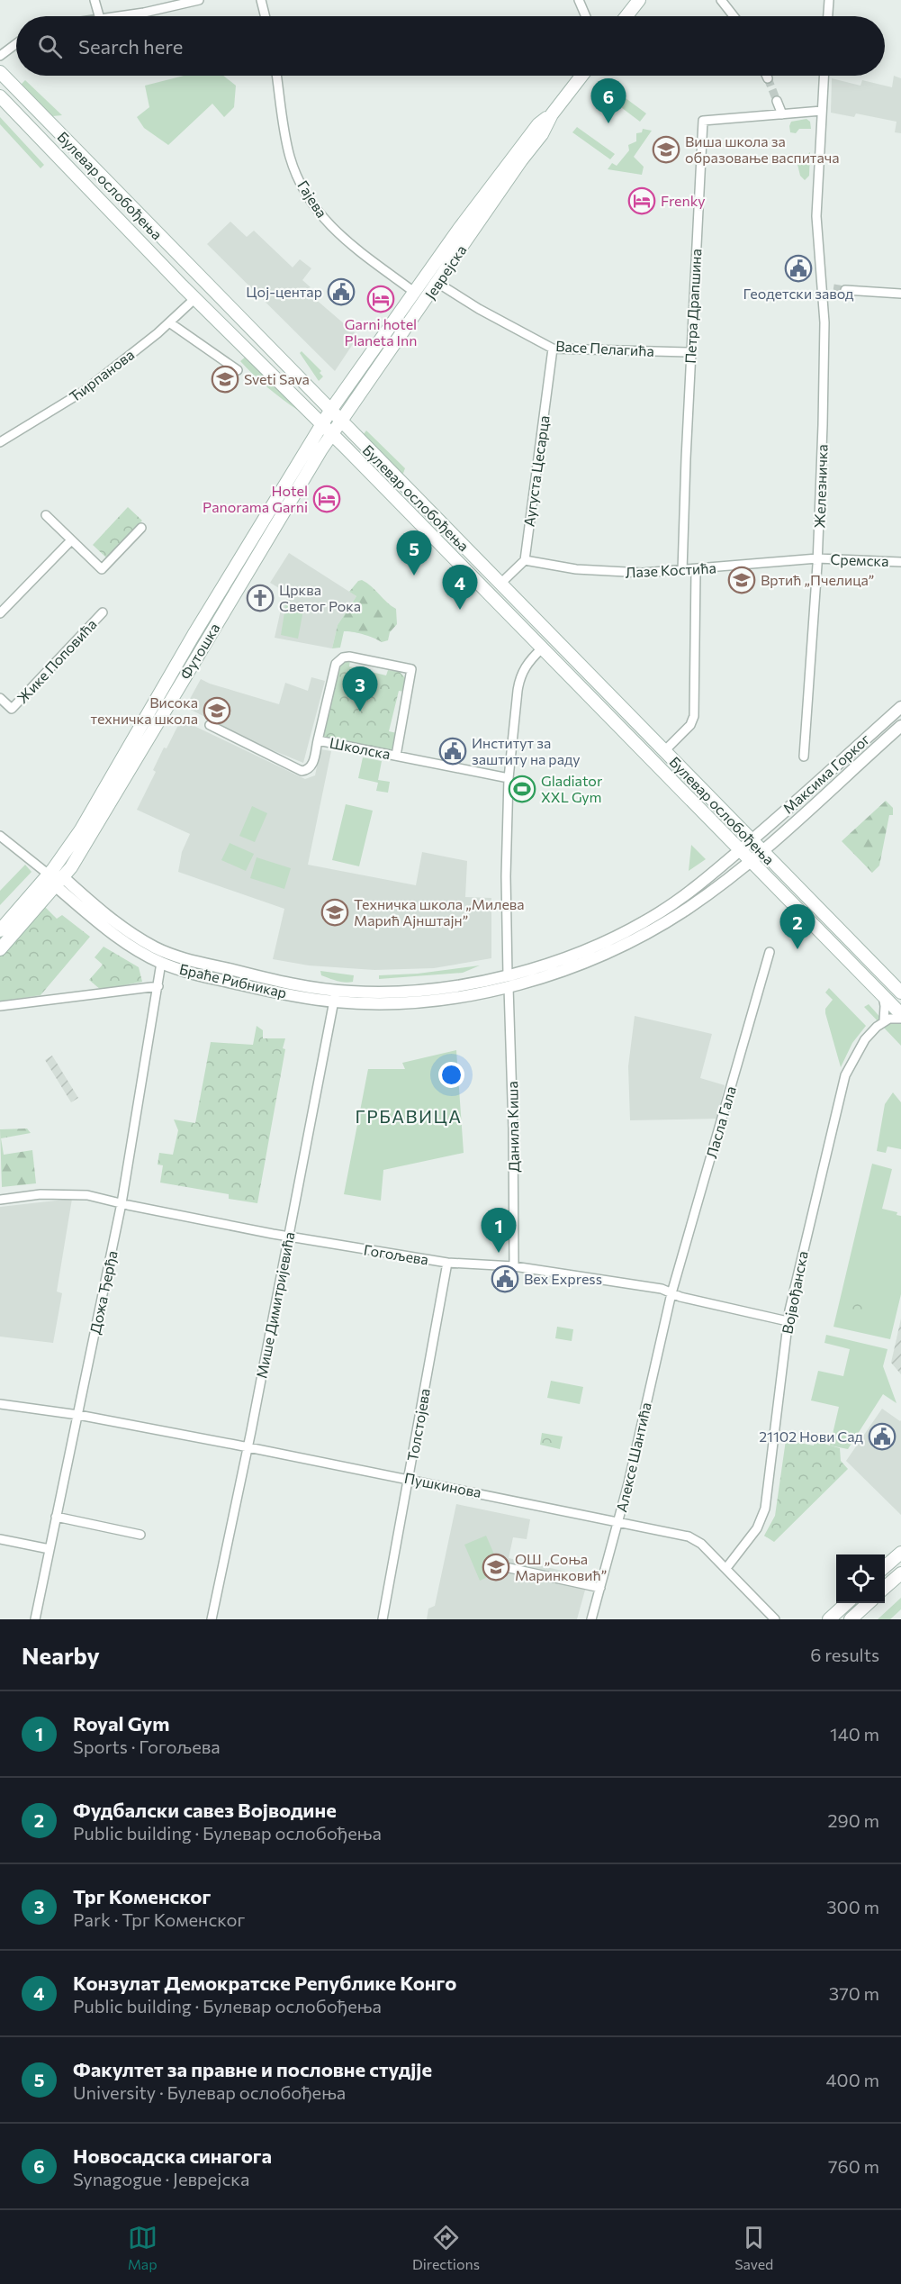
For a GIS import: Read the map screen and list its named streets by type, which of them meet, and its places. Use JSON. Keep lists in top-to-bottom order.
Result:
{
  "streets": {
    "main road": ["Булевар ослобођења", "Јеврејска", "Футошка"],
    "street": [
      "Гајева",
      "Петра Драпшина",
      "Васе Пелагића",
      "Ћирпанова",
      "Аугуста Цесарца",
      "Железничка",
      "Сремска",
      "Лазе Костића",
      "Жике Поповића",
      "Школска",
      "Максима Горког",
      "Браће Рибникар",
      "Ласла Гала",
      "Данила Киша",
      "Гогољева",
      "Дожа Ђерђа",
      "Војвођанска",
      "Мише Димитријевића",
      "Толстојева",
      "Алексе Шантића",
      "Пушкинова"
    ]
  },
  "crossings": [
    ["Булевар ослобођења", "Јеврејска"],
    ["Булевар ослобођења", "Ћирпанова"],
    ["Булевар ослобођења", "Футошка"],
    ["Булевар ослобођења", "Максима Горког"],
    ["Булевар ослобођења", "Браће Рибникар"],
    ["Гајева", "Јеврејска"],
    ["Јеврејска", "Васе Пелагића"],
    ["Јеврејска", "Футошка"],
    ["Петра Драпшина", "Васе Пелагића"],
    ["Петра Драпшина", "Лазе Костића"],
    ["Васе Пелагића", "Аугуста Цесарца"],
    ["Аугуста Цесарца", "Лазе Костића"],
    ["Железничка", "Сремска"],
    ["Железничка", "Лазе Костића"],
    ["Сремска", "Лазе Костића"],
    ["Футошка", "Браће Рибникар"],
    ["Максима Горког", "Браће Рибникар"],
    ["Браће Рибникар", "Данила Киша"],
    ["Браће Рибникар", "Дожа Ђерђа"],
    ["Браће Рибникар", "Мише Димитријевића"],
    ["Ласла Гала", "Гогољева"],
    ["Ласла Гала", "Алексе Шантића"],
    ["Данила Киша", "Гогољева"],
    ["Гогољева", "Дожа Ђерђа"],
    ["Гогољева", "Војвођанска"],
    ["Гогољева", "Мише Димитријевића"],
    ["Гогољева", "Толстојева"],
    ["Гогољева", "Алексе Шантића"],
    ["Дожа Ђерђа", "Пушкинова"],
    ["Војвођанска", "Пушкинова"],
    ["Мише Димитријевића", "Пушкинова"],
    ["Толстојева", "Пушкинова"],
    ["Алексе Шантића", "Пушкинова"]
  ],
  "districts": ["ГРБАВИЦА"],
  "places": {
    "school or university": [
      "Виша школа за образовање васпитача",
      "Sveti Sava",
      "Вртић „Пчелица”",
      "Висока техничка школа",
      "Техничка школа „Милева Марић Ајнштајн”",
      "ОШ „Соња Маринковић”"
    ],
    "hotel": ["Frenky", "Garni hotel Planeta Inn", "Hotel Panorama Garni"],
    "public building": [
      "Геодетски завод",
      "Цој-центар",
      "Институт за заштиту на раду",
      "Bex Express",
      "21102 Нови Сад"
    ],
    "church": ["Црква Светог Рока"],
    "sports": ["Gladiator XXL Gym"]
  },
  "page": {
    "search": "Search here",
    "pins": [
      "6",
      "5",
      "4",
      "3",
      "2",
      "1"
    ],
    "heading": ["Nearby", "6 results"],
    "list": [
      {
        "mark": "1",
        "name": "Royal Gym",
        "note": "Sports · Гогољева",
        "value": "140 m"
      },
      {
        "mark": "2",
        "name": "Фудбалски савез Војводине",
        "note": "Public building · Булевар ослобођења",
        "value": "290 m"
      },
      {
        "mark": "3",
        "name": "Трг Коменског",
        "note": "Park · Трг Коменског",
        "value": "300 m"
      },
      {
        "mark": "4",
        "name": "Конзулат Демократске Републике Конго",
        "note": "Public building · Булевар ослобођења",
        "value": "370 m"
      },
      {
        "mark": "5",
        "name": "Факултет за правне и пословне студјје",
        "note": "University · Булевар ослобођења",
        "value": "400 m"
      },
      {
        "mark": "6",
        "name": "Новосадска синагога",
        "note": "Synagogue · Јеврејска",
        "value": "760 m"
      }
    ],
    "nav": ["Map", "Directions", "Saved"]
  }
}
